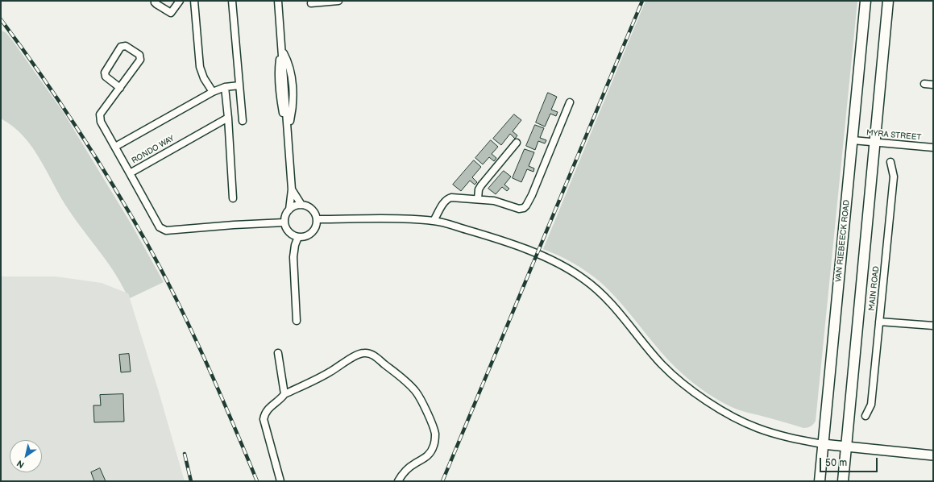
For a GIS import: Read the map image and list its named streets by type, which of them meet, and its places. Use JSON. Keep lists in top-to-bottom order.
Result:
{
  "streets": {
    "main road": ["VAN RIEBEECK ROAD"],
    "street": ["MYRA STREET", "RONDO WAY", "MAIN ROAD"]
  },
  "crossings": [
    ["MYRA STREET", "VAN RIEBEECK ROAD"]
  ],
  "scale_bar": "50 m",
  "north": "bottom left"
}
